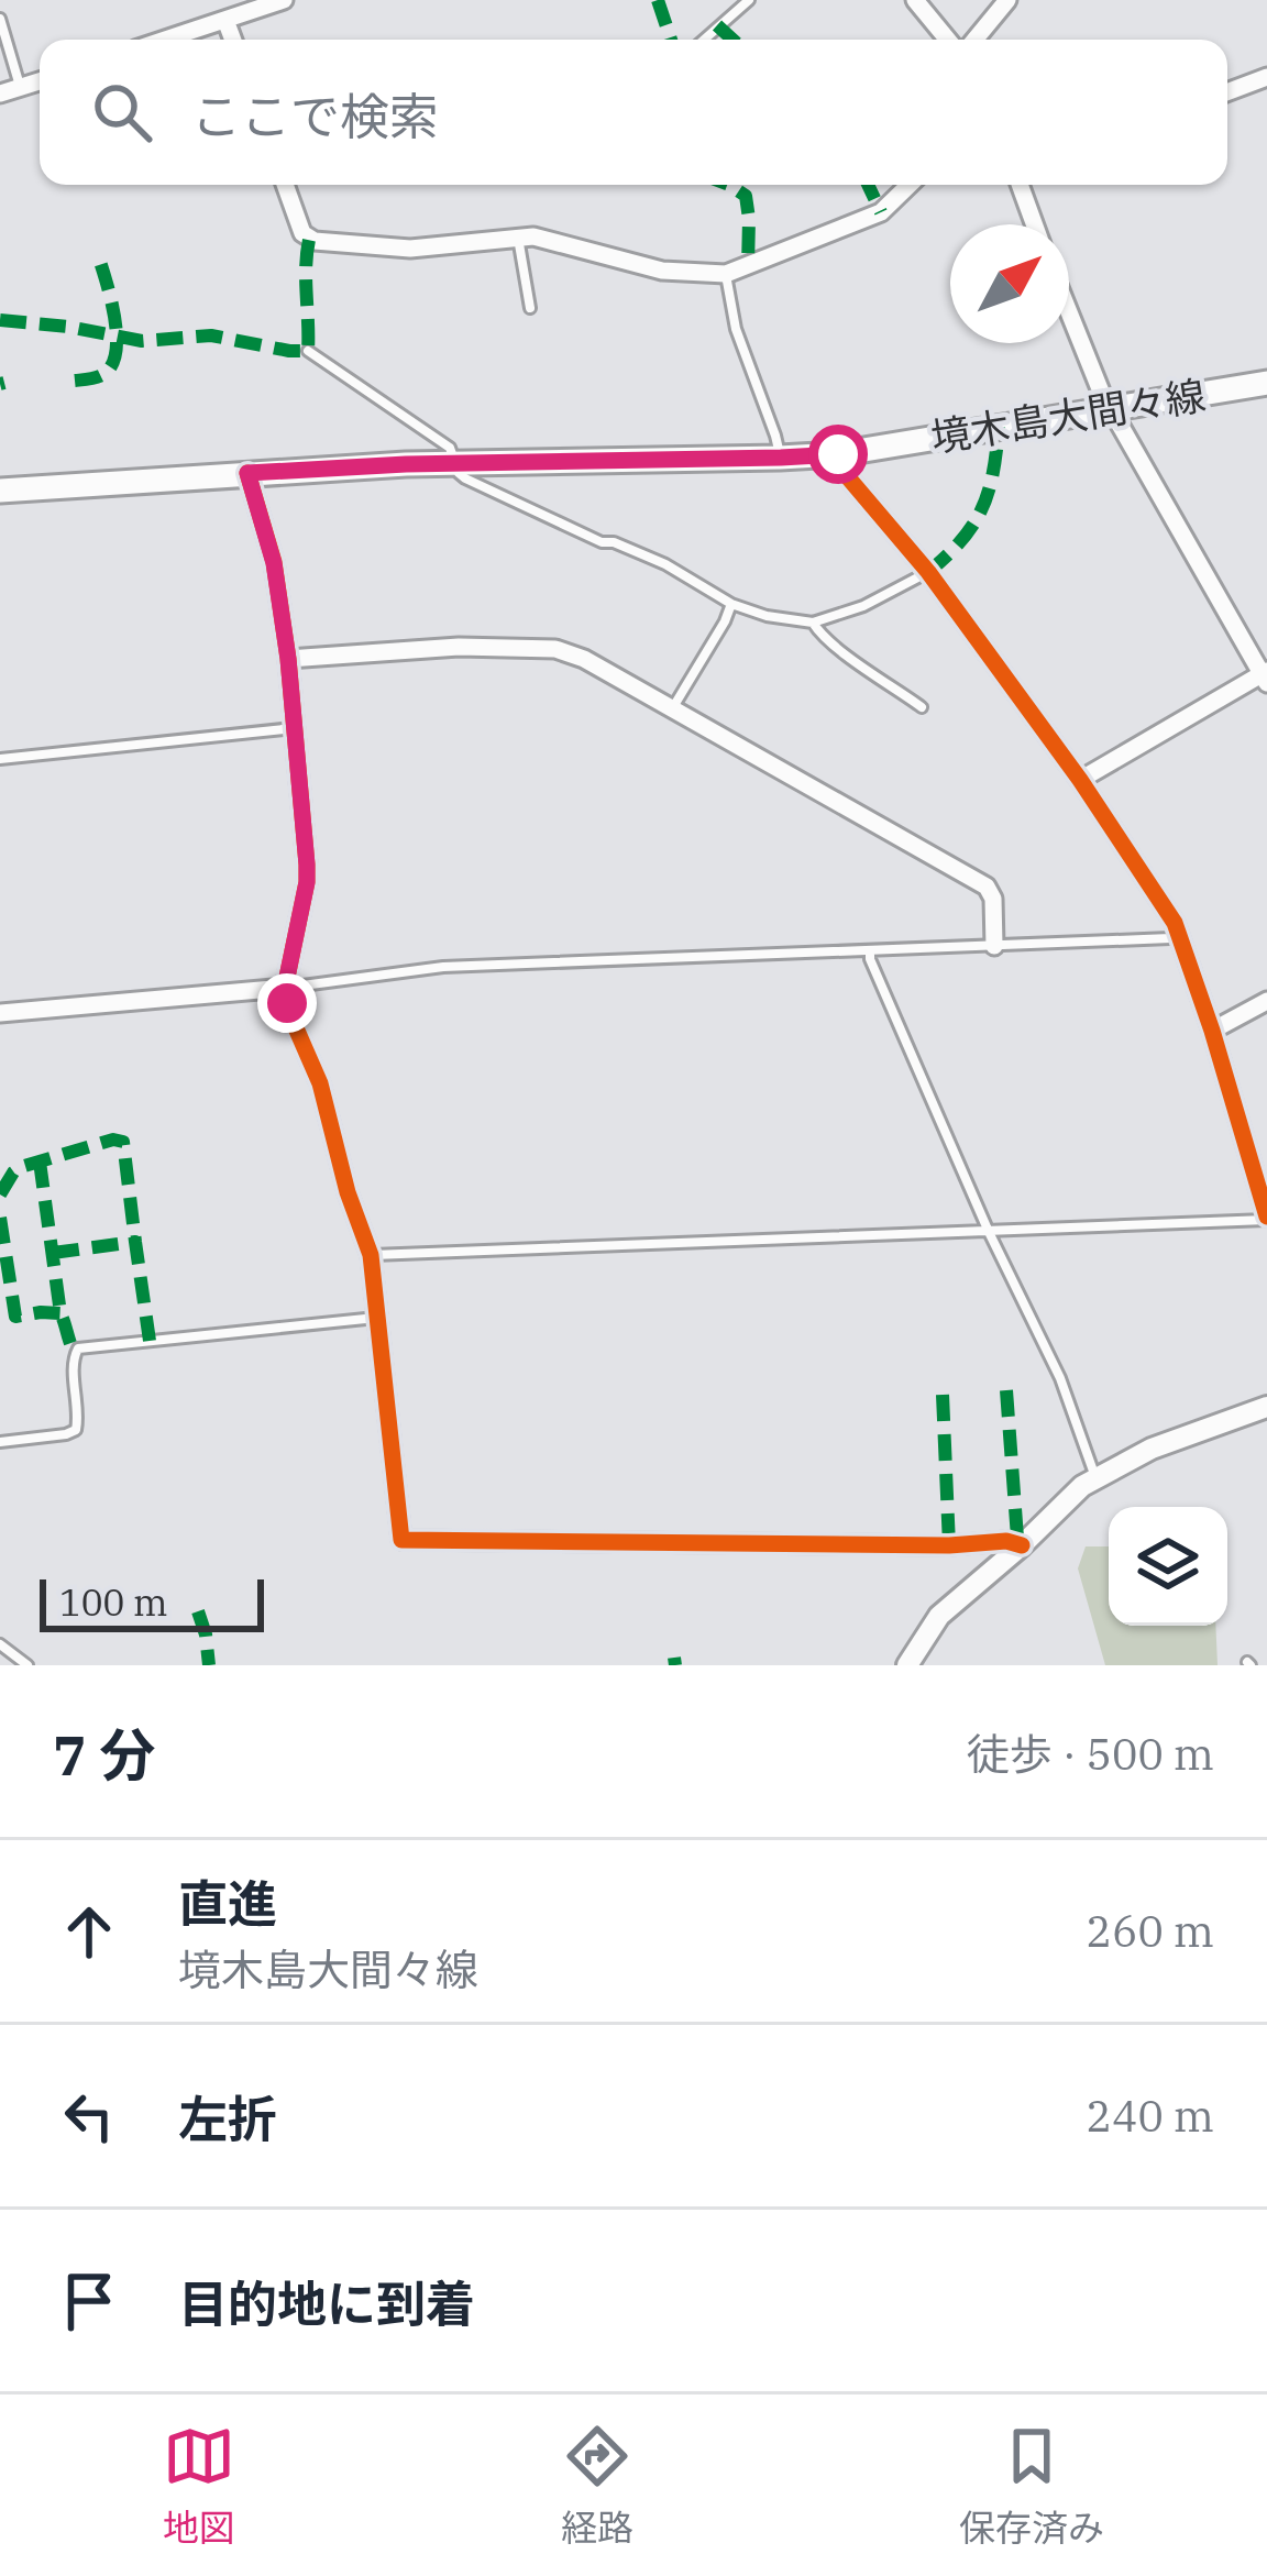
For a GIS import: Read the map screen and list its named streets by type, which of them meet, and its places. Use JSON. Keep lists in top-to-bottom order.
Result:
{
  "streets": {
    "main road": ["境木島大間々線"]
  },
  "scale_bar": "100 m",
  "north": "top right",
  "page": {
    "search": "ここで検索",
    "scale": "100 m",
    "heading": ["7 分", "徒歩 · 500 m"],
    "list": [
      ["直進", "境木島大間々線", "260 m"],
      ["左折", "240 m"],
      "目的地に到着"
    ],
    "nav": ["地図", "経路", "保存済み"]
  }
}
